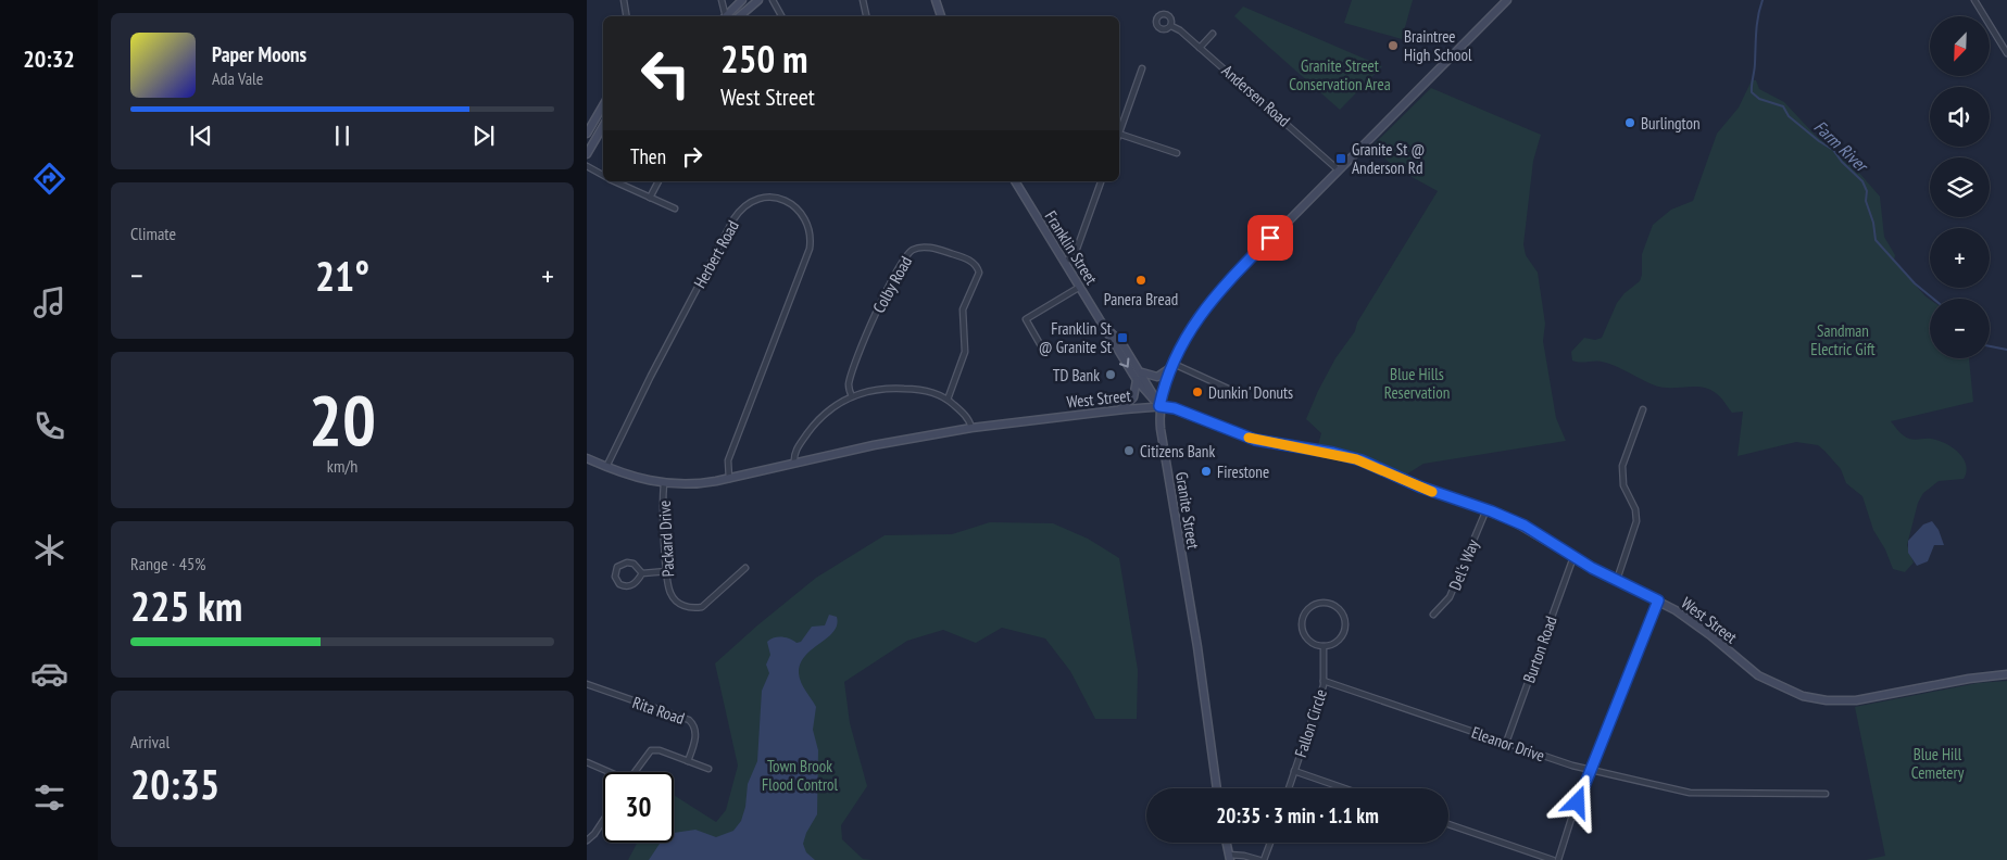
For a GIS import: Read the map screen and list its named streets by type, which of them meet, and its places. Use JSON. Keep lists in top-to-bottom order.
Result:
{
  "streets": {
    "main road": ["Franklin Street", "West Street", "Granite Street"],
    "street": [
      "Andersen Road",
      "Herbert Road",
      "Colby Road",
      "Packard Drive",
      "Del's Way",
      "Burton Road",
      "Rita Road",
      "Fallon Circle",
      "Eleanor Drive"
    ]
  },
  "crossings": [
    ["Andersen Road", "Granite Street"],
    ["Franklin Street", "West Street"],
    ["Franklin Street", "Granite Street"],
    ["Herbert Road", "West Street"],
    ["West Street", "Granite Street"],
    ["West Street", "Packard Drive"],
    ["West Street", "Del's Way"],
    ["West Street", "Burton Road"],
    ["Burton Road", "Eleanor Drive"],
    ["Fallon Circle", "Eleanor Drive"]
  ],
  "water": ["Farm River"],
  "parks": [
    "Granite Street Conservation Area",
    "Sandman Electric Gift",
    "Blue Hills Reservation",
    "Blue Hill Cemetery",
    "Town Brook Flood Control"
  ],
  "places": {
    "other": [
      "Braintree High School",
      "Burlington",
      "Panera Bread",
      "TD Bank",
      "Dunkin' Donuts",
      "Citizens Bank",
      "Firestone"
    ],
    "transit": ["Granite St @ Anderson Rd", "Franklin St @ Granite St"]
  },
  "north": "bottom left",
  "page": {
    "tabs": "20:32",
    "map_buttons": ["+", "−"],
    "turn": ["250 m", "West Street"],
    "song": ["Paper Moons", "Ada Vale"],
    "then": "Then",
    "tile": [
      "Climate",
      ["20", "km/h"],
      ["Range · 45%", "225 km"],
      ["Arrival", "20:35"]
    ],
    "heat": ["−", "21°", "+"],
    "limit": "30",
    "trip": "20:35 · 3 min · 1.1 km"
  }
}
